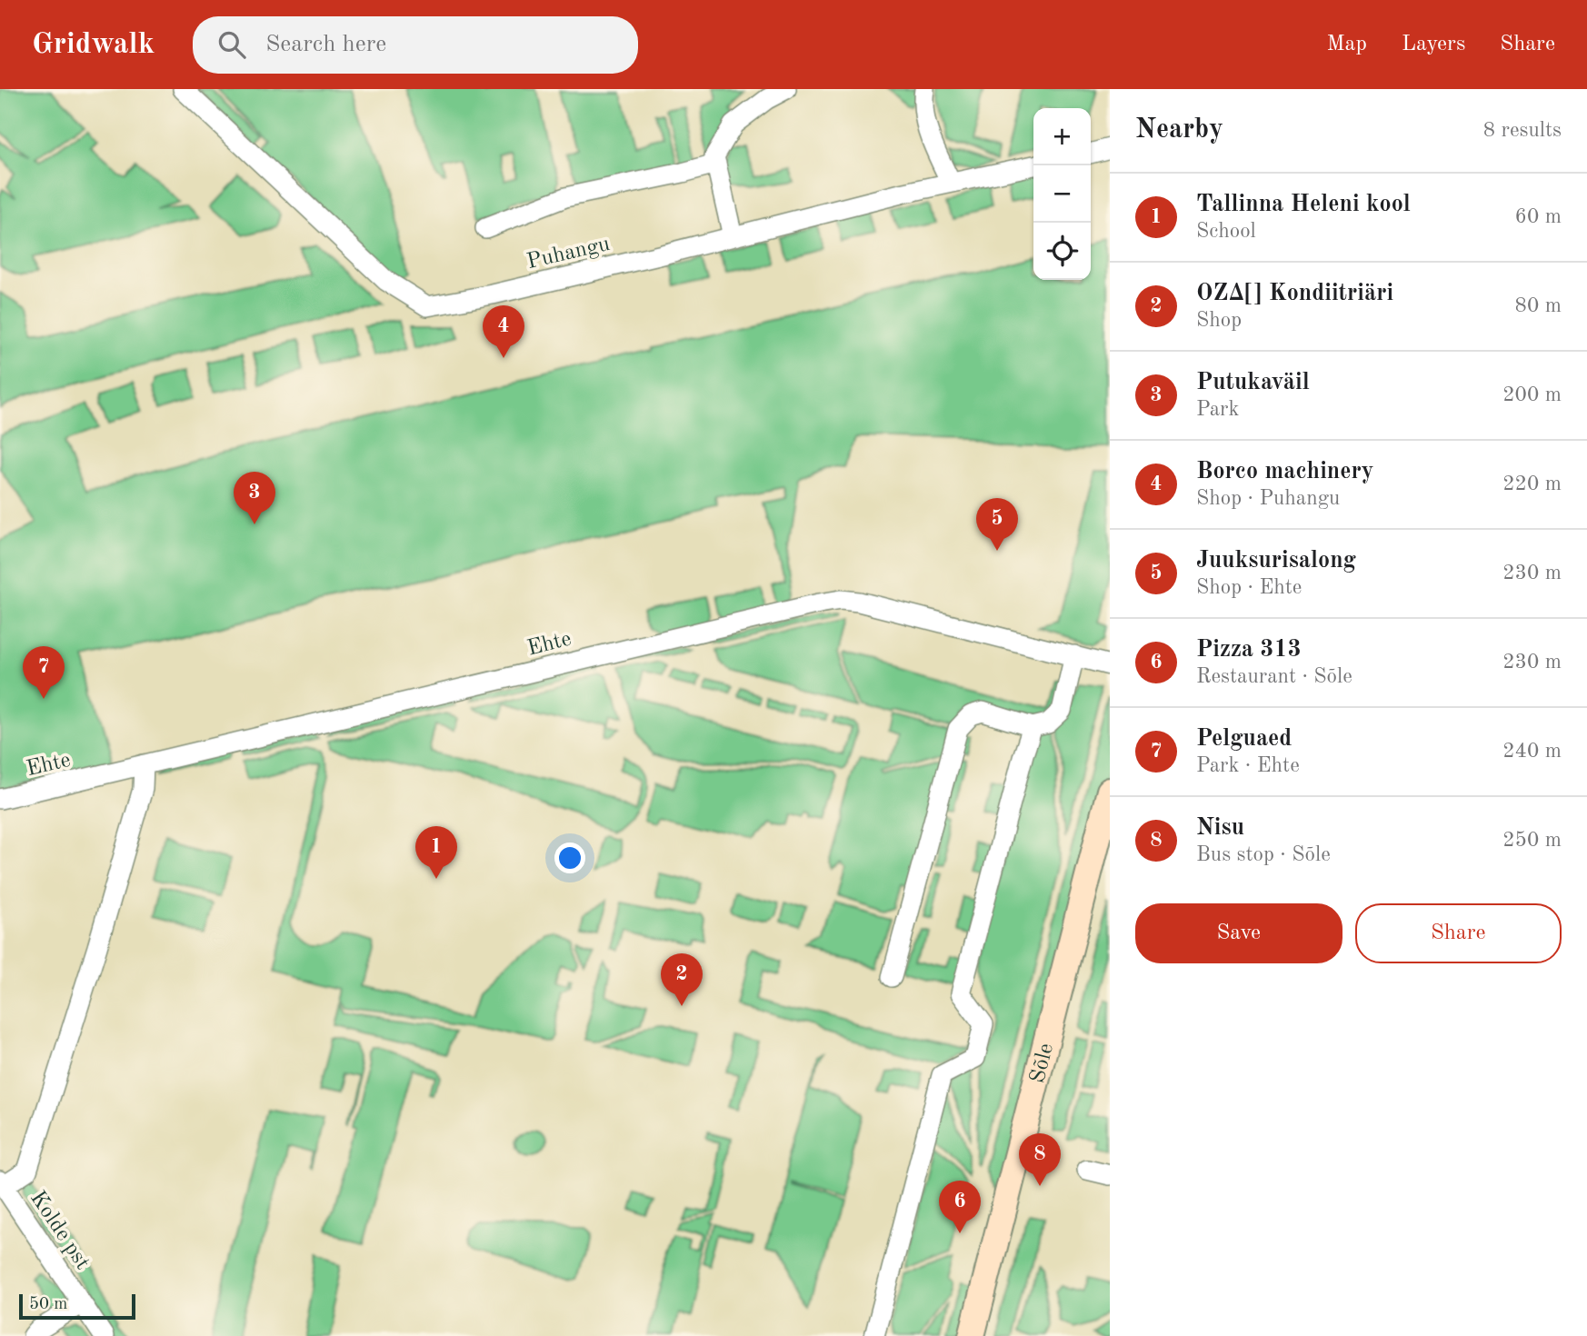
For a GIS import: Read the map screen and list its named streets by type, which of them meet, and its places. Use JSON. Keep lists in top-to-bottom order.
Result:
{
  "streets": {
    "main road": ["Sõle"],
    "street": ["Puhangu", "Ehte", "Kolde pst"]
  },
  "scale_bar": "50 m",
  "page": {
    "header": "Gridwalk",
    "search": "Search here",
    "nav": ["Map", "Layers", "Share"],
    "heading": ["Nearby", "8 results"],
    "map_buttons": ["+", "−"],
    "list": [
      {
        "mark": "1",
        "name": "Tallinna Heleni kool",
        "note": "School",
        "value": "60 m"
      },
      {
        "mark": "2",
        "name": "OZ∆[] Kondiitriäri",
        "note": "Shop",
        "value": "80 m"
      },
      {
        "mark": "3",
        "name": "Putukaväil",
        "note": "Park",
        "value": "200 m"
      },
      {
        "mark": "4",
        "name": "Borco machinery",
        "note": "Shop · Puhangu",
        "value": "220 m"
      },
      {
        "mark": "5",
        "name": "Juuksurisalong",
        "note": "Shop · Ehte",
        "value": "230 m"
      },
      {
        "mark": "6",
        "name": "Pizza 313",
        "note": "Restaurant · Sõle",
        "value": "230 m"
      },
      {
        "mark": "7",
        "name": "Pelguaed",
        "note": "Park · Ehte",
        "value": "240 m"
      },
      {
        "mark": "8",
        "name": "Nisu",
        "note": "Bus stop · Sõle",
        "value": "250 m"
      }
    ],
    "pins": [
      "4",
      "3",
      "5",
      "7",
      "1",
      "2",
      "8",
      "6"
    ],
    "buttons": ["Save", "Share"],
    "scale": "50 m"
  }
}
